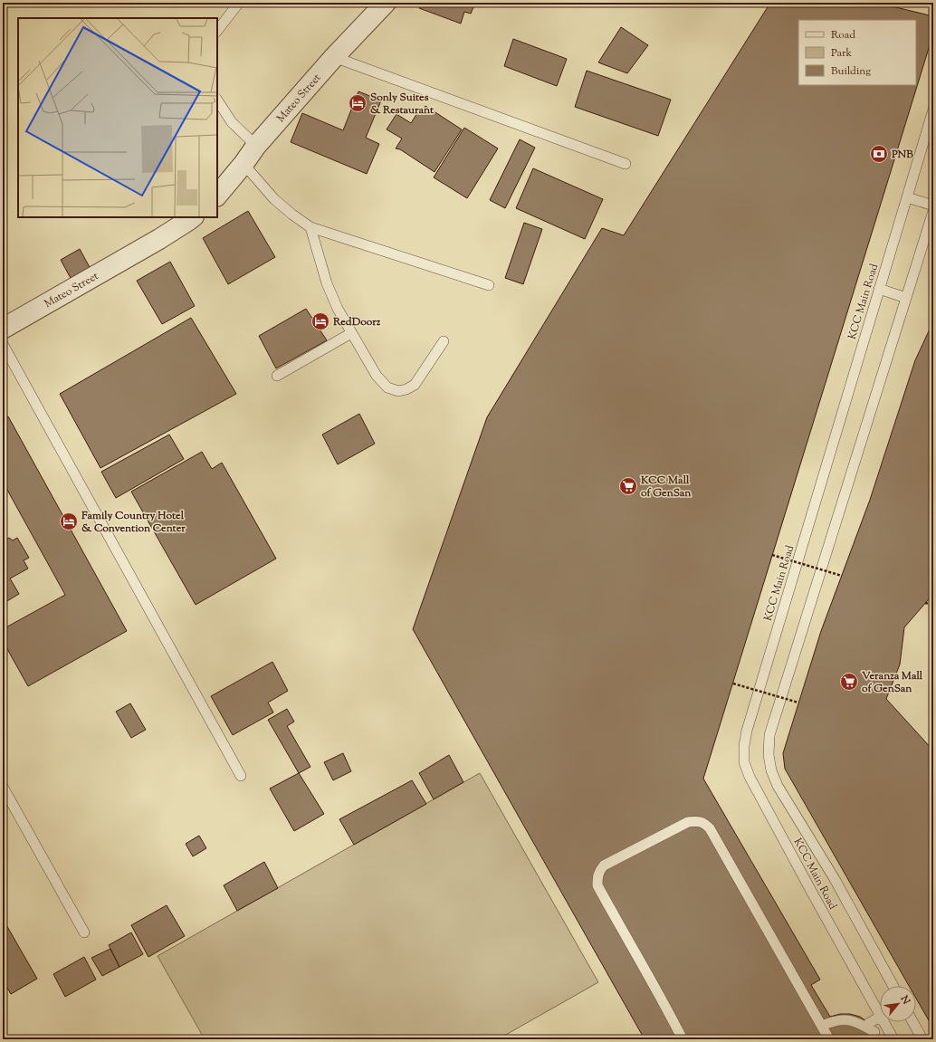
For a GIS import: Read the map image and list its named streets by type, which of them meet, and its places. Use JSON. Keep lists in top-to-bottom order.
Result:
{
  "streets": {
    "street": ["Mateo Street"],
    "lane": ["KCC Main Road"]
  },
  "places": {
    "hotel": ["Sonly Suites & Restaurant", "RedDoorz", "Family Country Hotel & Convention Center"],
    "bank": ["PNB"],
    "supermarket": ["KCC Mall of GenSan", "Veranza Mall of GenSan"]
  },
  "legend": ["Road", "Park", "Building"],
  "north": "top right"
}
